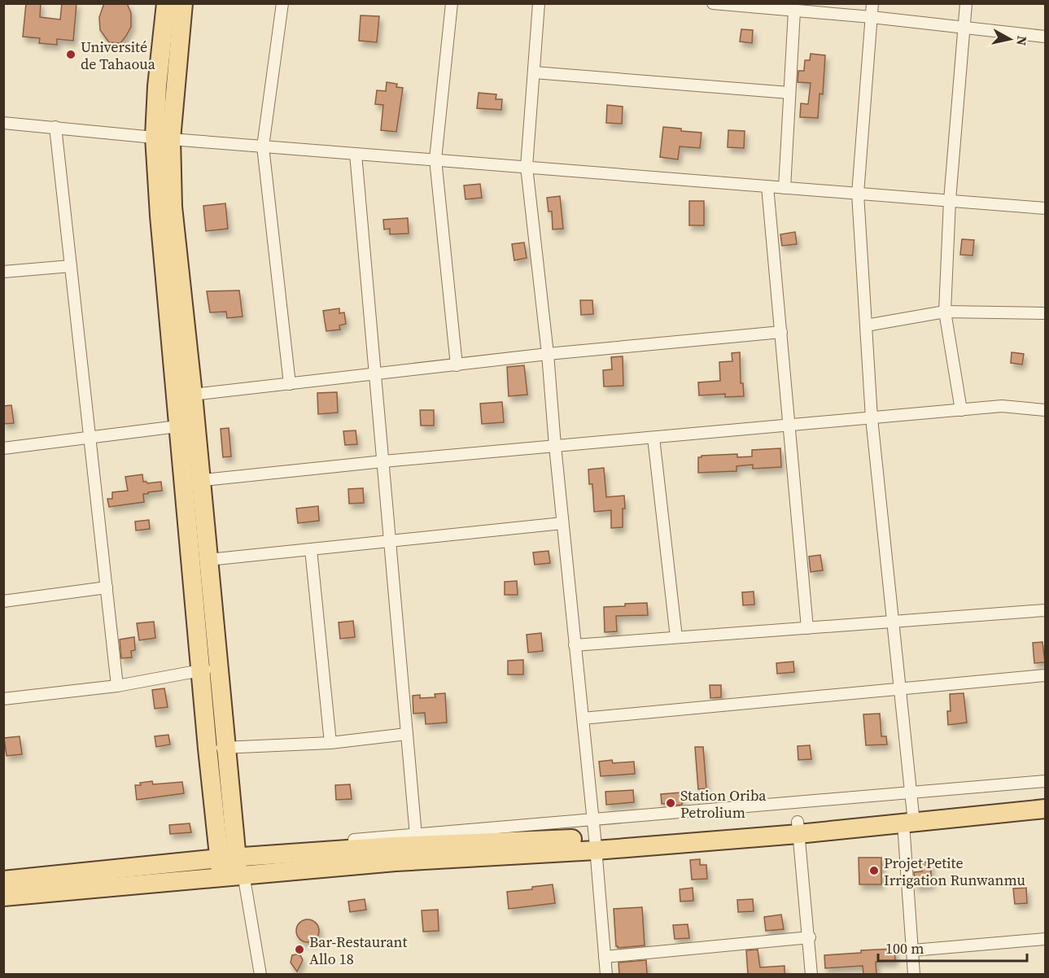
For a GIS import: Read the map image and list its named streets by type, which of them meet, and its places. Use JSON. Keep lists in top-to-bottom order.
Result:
{
  "places": [
    "Université de Tahaoua",
    "Station Oriba Petrolium",
    "Projet Petite Irrigation Runwanmu",
    "Bar-Restaurant Allo 18"
  ],
  "scale_bar": "100 m",
  "north": "right"
}
